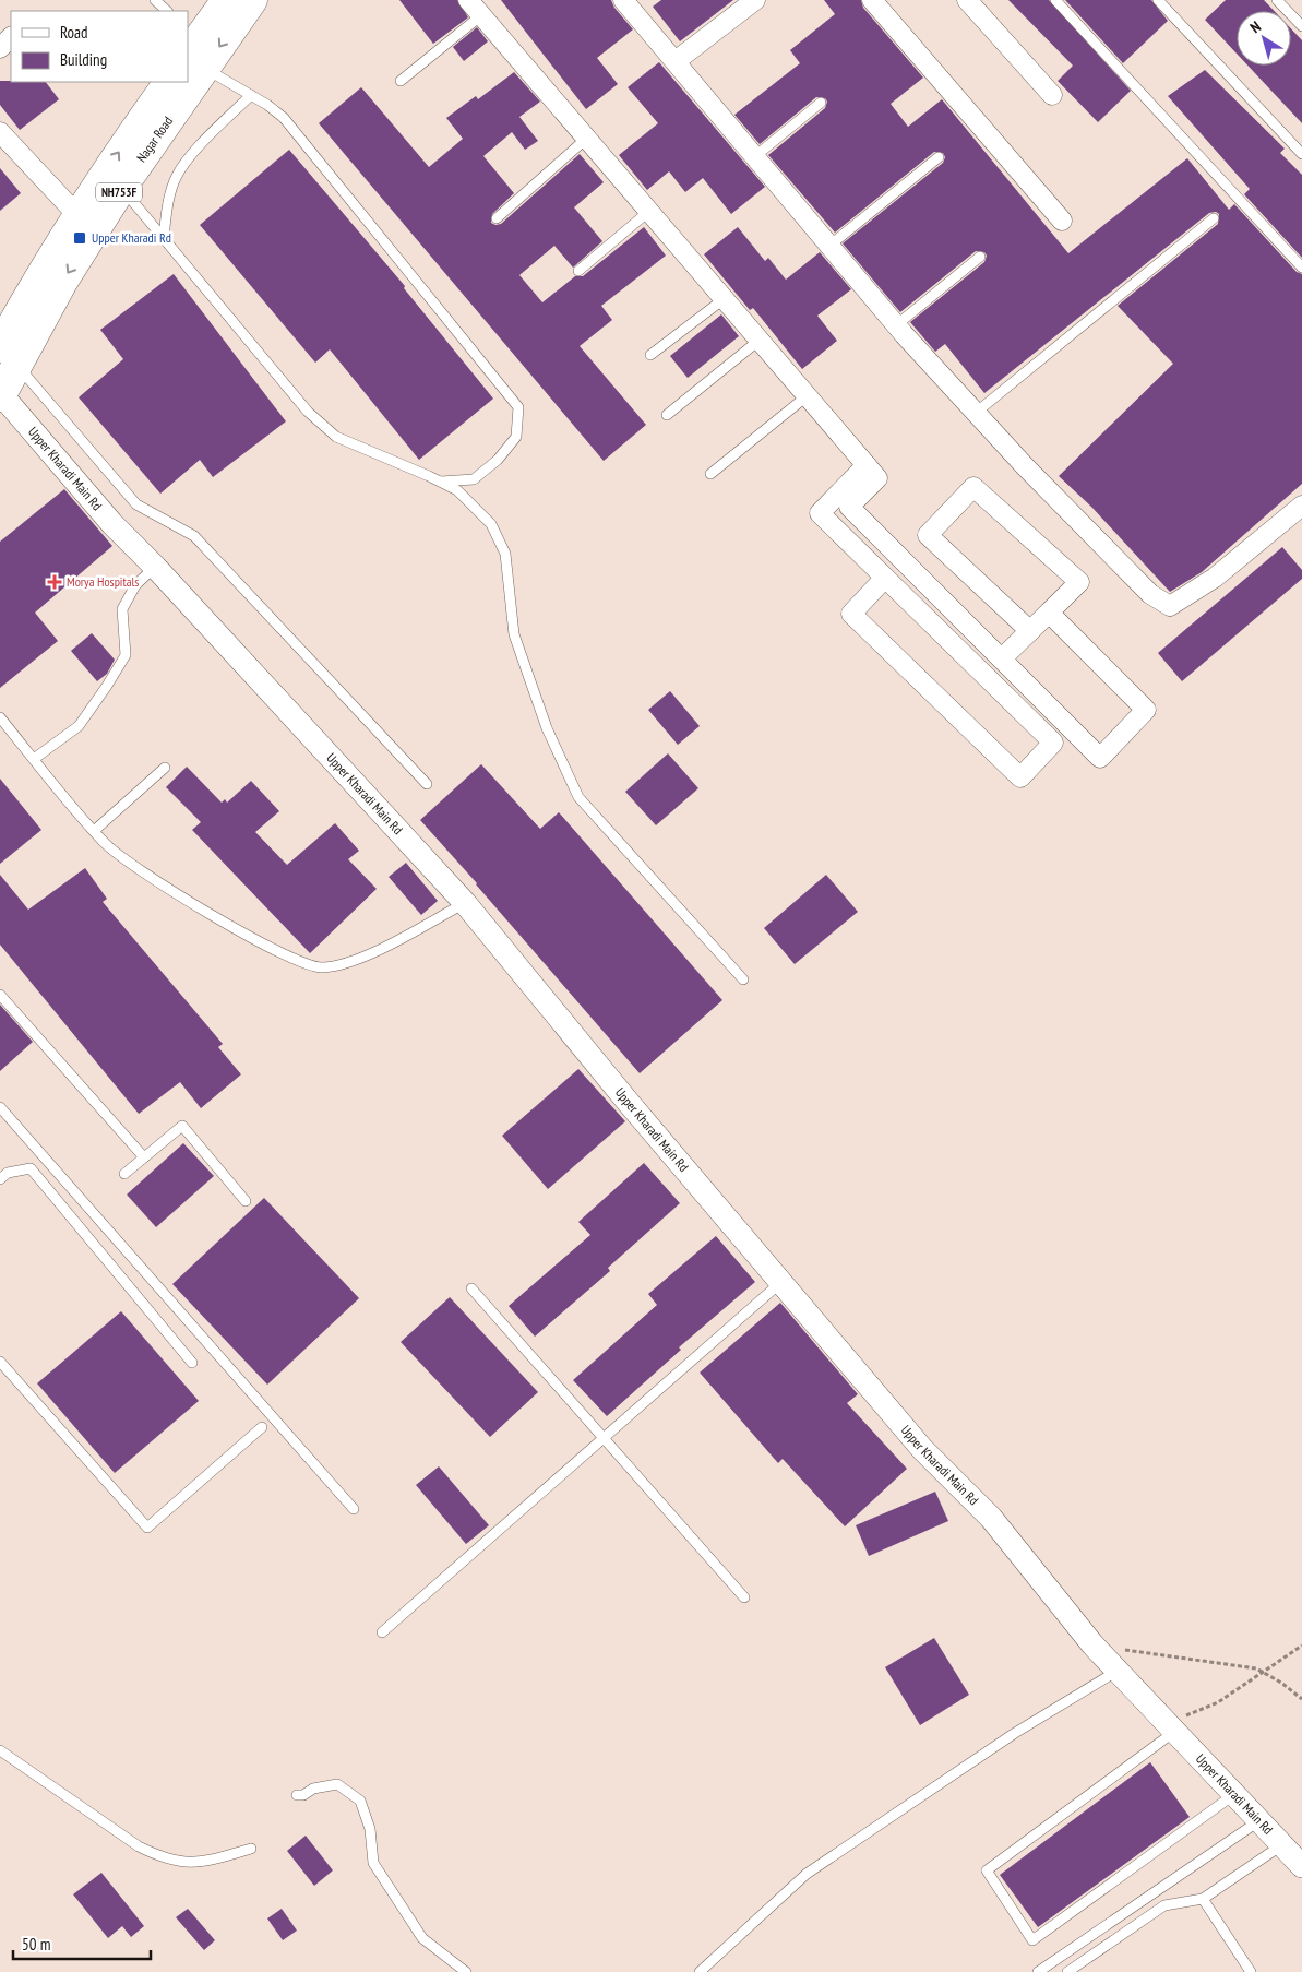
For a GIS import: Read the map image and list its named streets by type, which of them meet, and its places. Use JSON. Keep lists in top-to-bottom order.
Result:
{
  "streets": {
    "highway": ["Nagar Road", "NH753F"],
    "street": ["Upper Kharadi Main Rd"]
  },
  "crossings": [
    ["Nagar Road", "Upper Kharadi Main Rd"]
  ],
  "places": {
    "transit": ["Upper Kharadi Rd"],
    "health": ["Morya Hospitals"]
  },
  "legend": ["Road", "Building"],
  "scale_bar": "50 m",
  "north": "top left"
}
